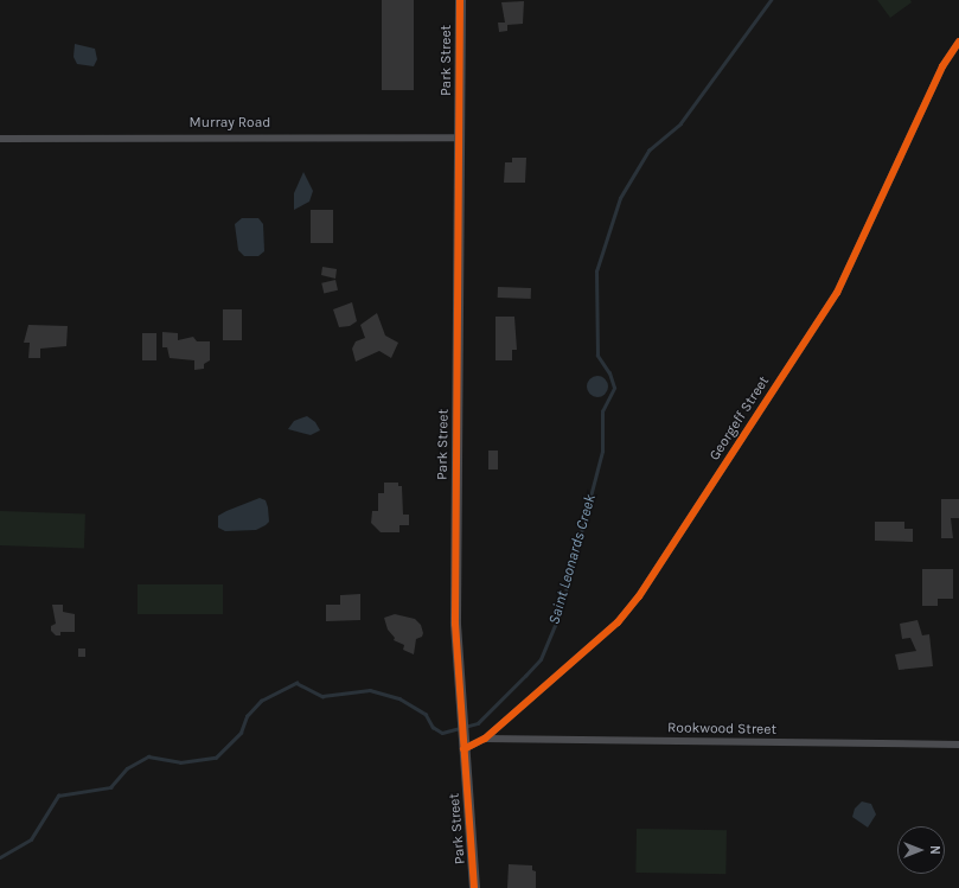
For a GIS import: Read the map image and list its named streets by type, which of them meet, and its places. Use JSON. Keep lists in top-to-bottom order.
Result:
{
  "streets": {
    "street": [
      "Park Street",
      "Murray Road",
      "Georgeff Street",
      "Rookwood Street"
    ]
  },
  "crossings": [
    ["Park Street", "Murray Road"],
    ["Park Street", "Georgeff Street"],
    ["Georgeff Street", "Rookwood Street"]
  ],
  "water": ["Saint Leonards Creek"],
  "north": "right"
}
